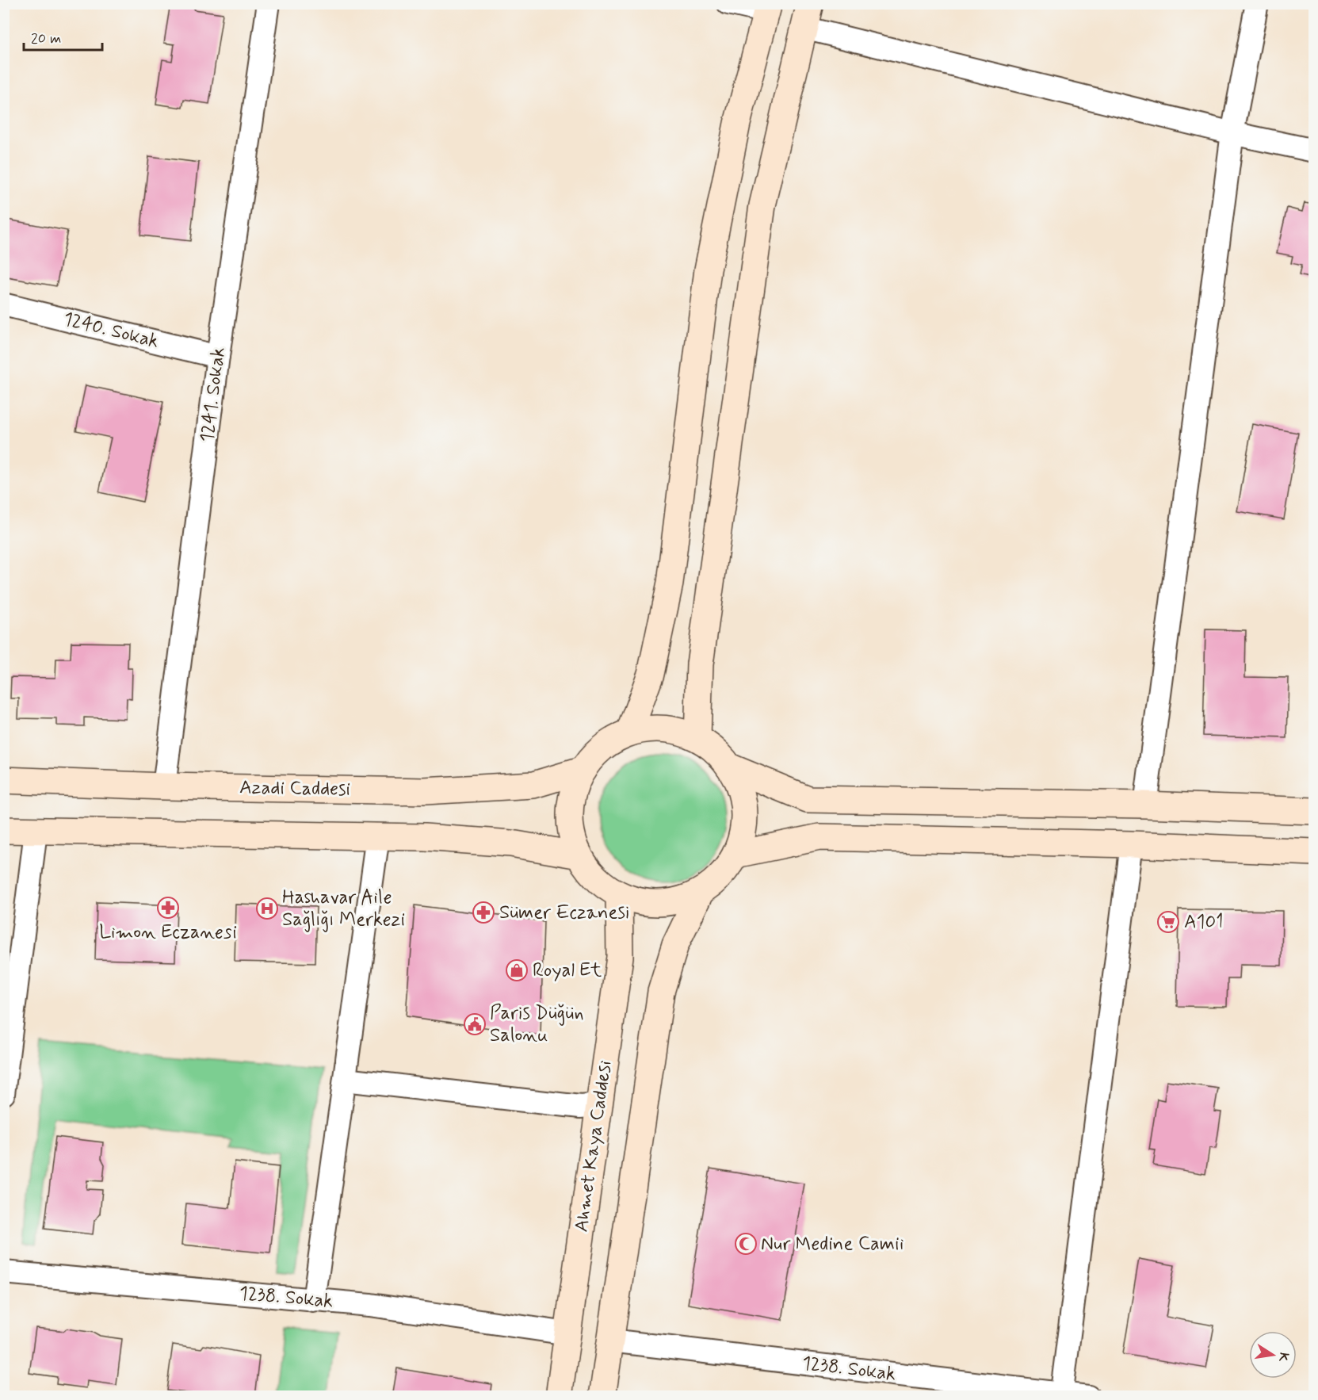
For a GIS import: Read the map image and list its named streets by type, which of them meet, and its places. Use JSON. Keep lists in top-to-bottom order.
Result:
{
  "streets": {
    "main road": ["Azadi Caddesi", "Ahmet Kaya Caddesi"],
    "street": ["1240. Sokak", "1241. Sokak", "1238. Sokak"]
  },
  "crossings": [
    ["1240. Sokak", "1241. Sokak"],
    ["1241. Sokak", "Azadi Caddesi"],
    ["Ahmet Kaya Caddesi", "1238. Sokak"]
  ],
  "places": {
    "pharmacy": ["Limon Eczanesi", "Sümer Eczanesi"],
    "hospital": ["Hashavar Aile Sağlığı Merkezi"],
    "supermarket": ["A101"],
    "shop": ["Royal Et"],
    "public building": ["Paris Düğün Salonu"],
    "mosque": ["Nur Medine Camii"]
  },
  "scale_bar": "20 m",
  "north": "right"
}
